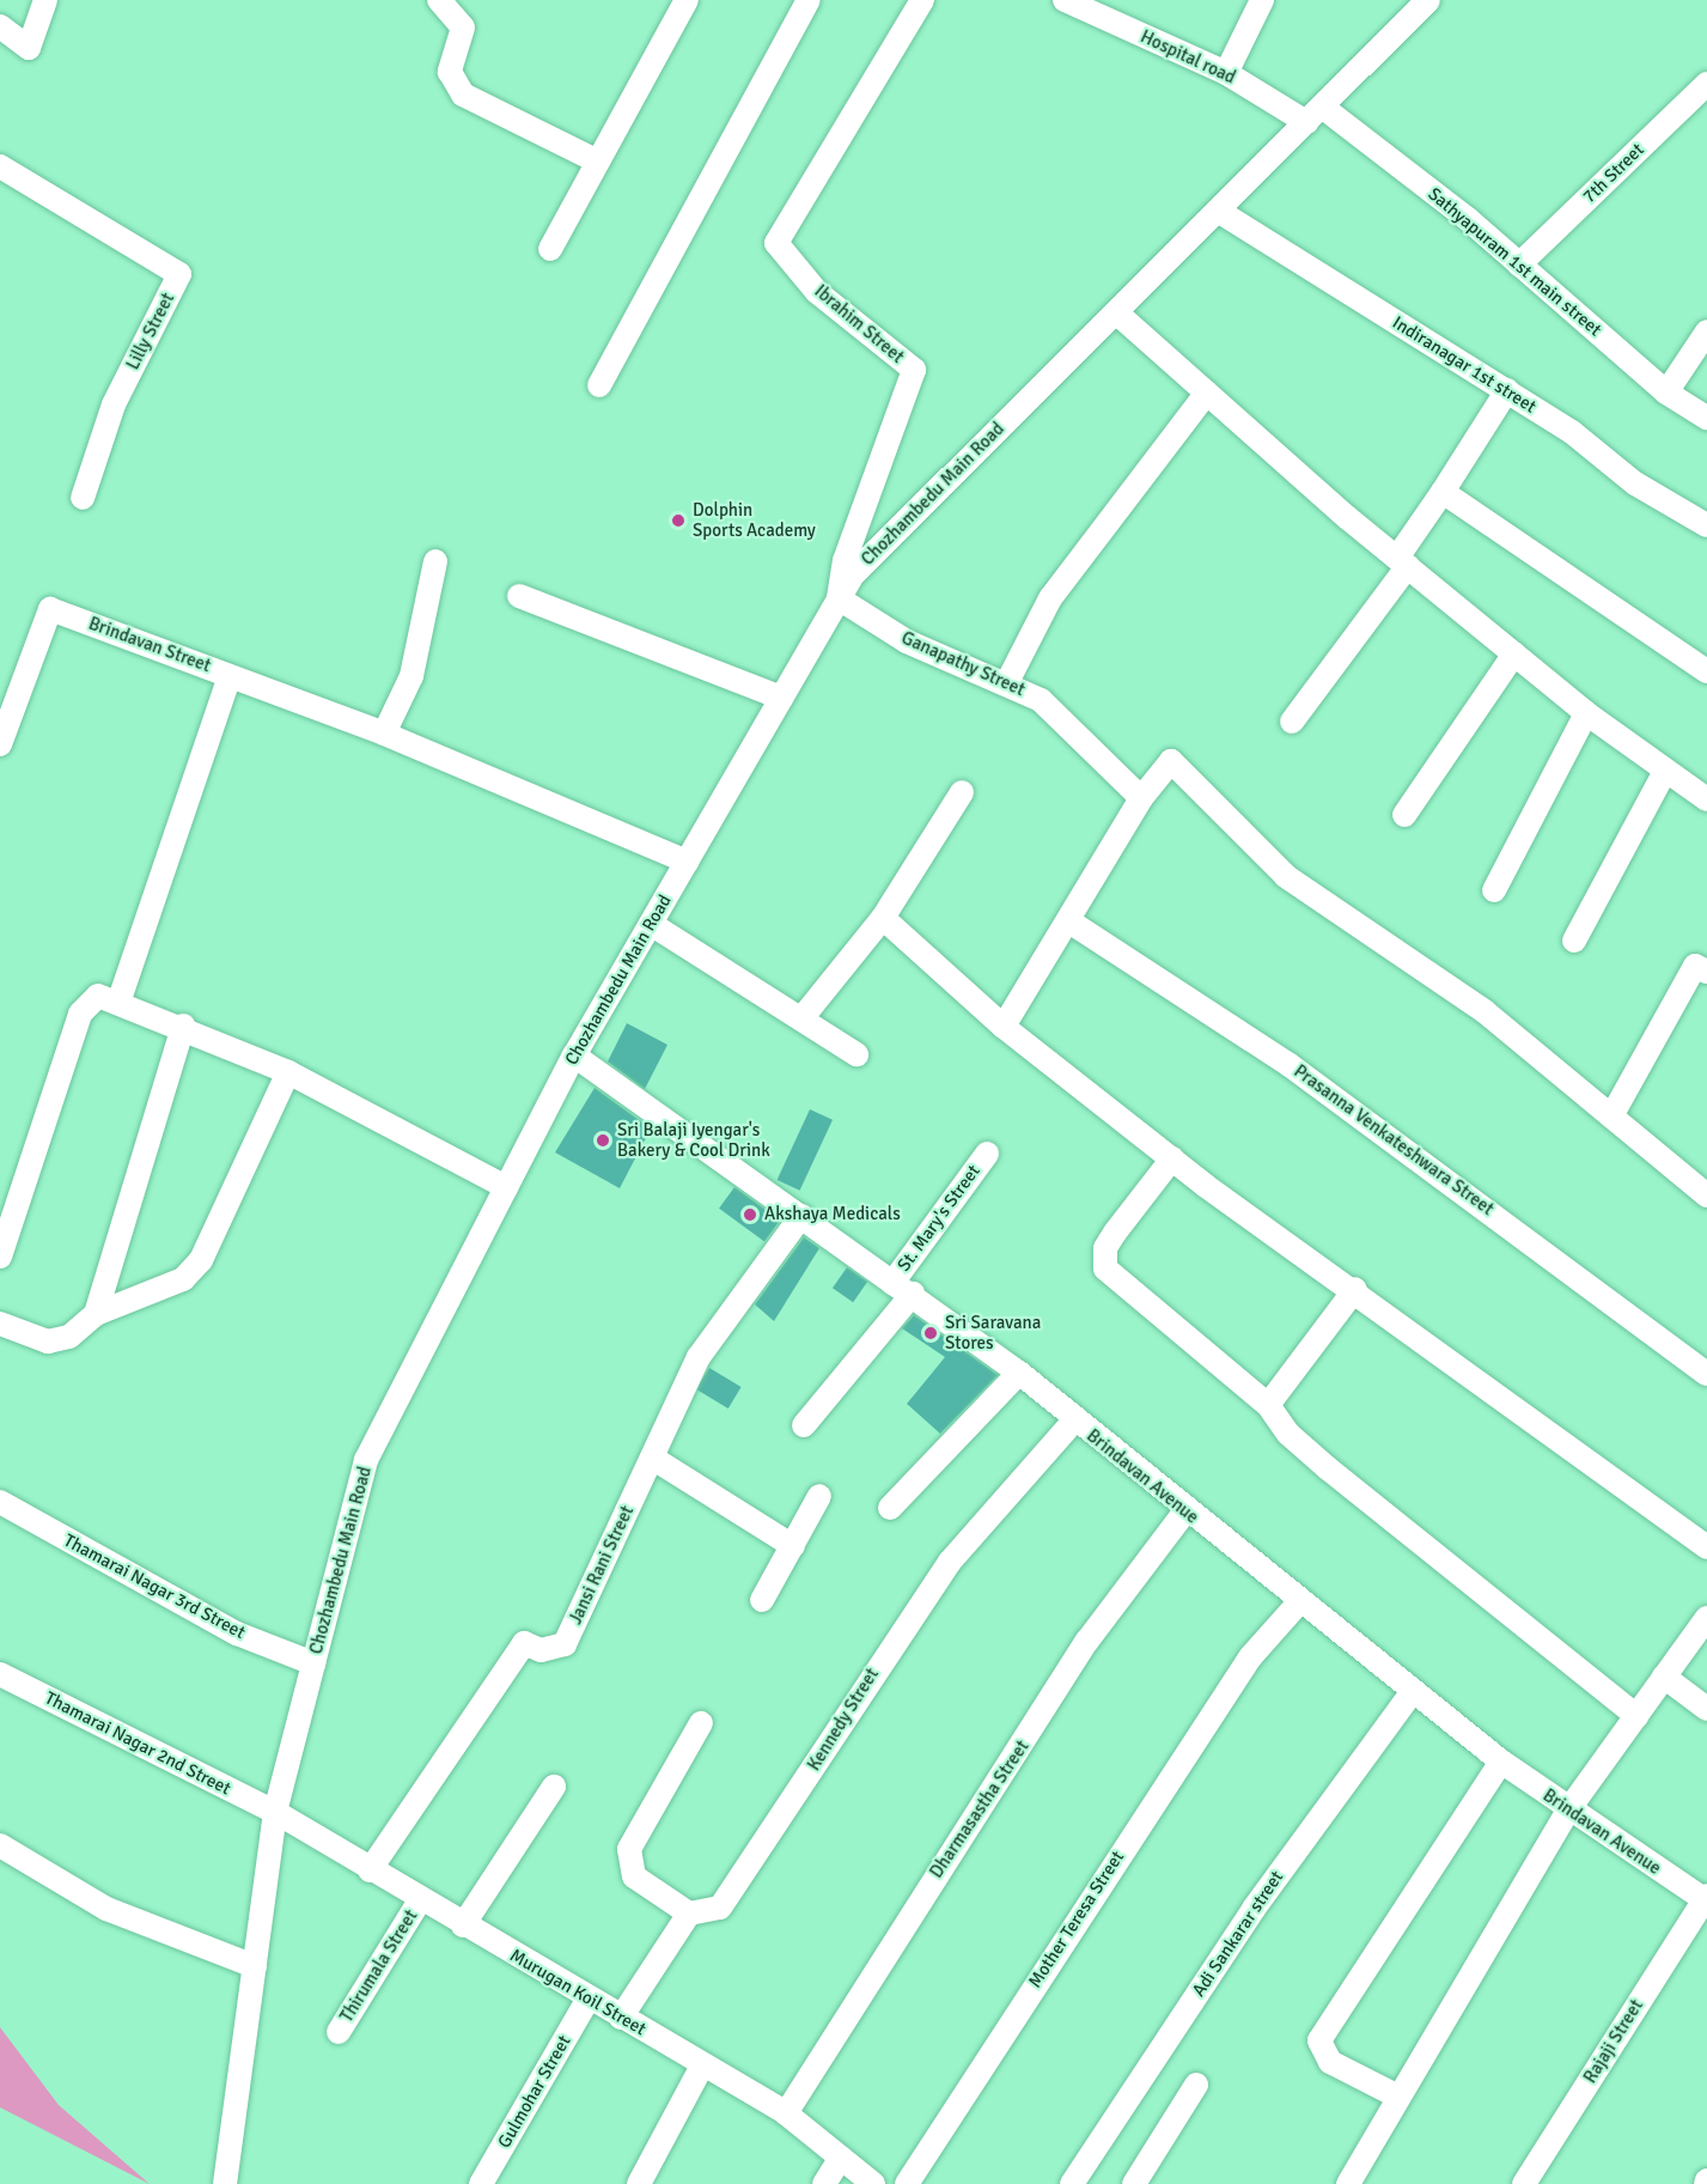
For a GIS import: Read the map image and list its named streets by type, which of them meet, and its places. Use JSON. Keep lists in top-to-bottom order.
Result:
{
  "streets": {
    "street": [
      "Hospital road",
      "7th Street",
      "Sathyapuram 1st main street",
      "Ibrahim Street",
      "Lilly Street",
      "Indiranagar 1st street",
      "Chozhambedu Main Road",
      "Brindavan Street",
      "Ganapathy Street",
      "Prasanna Venkateshwara Street",
      "St. Mary's Street",
      "Brindavan Avenue",
      "Jansi Rani Street",
      "Thamarai Nagar 3rd Street",
      "Kennedy Street",
      "Thamarai Nagar 2nd Street",
      "Dharmasastha Street",
      "Mother Teresa Street",
      "Adi Sankarar street",
      "Thirumala Street",
      "Murugan Koil Street",
      "Rajaji Street",
      "Gulmohar Street"
    ]
  },
  "crossings": [
    ["Hospital road", "Sathyapuram 1st main street"],
    ["Hospital road", "Chozhambedu Main Road"],
    ["7th Street", "Sathyapuram 1st main street"],
    ["Sathyapuram 1st main street", "Chozhambedu Main Road"],
    ["Ibrahim Street", "Chozhambedu Main Road"],
    ["Ibrahim Street", "Ganapathy Street"],
    ["Indiranagar 1st street", "Chozhambedu Main Road"],
    ["Chozhambedu Main Road", "Brindavan Street"],
    ["Chozhambedu Main Road", "Ganapathy Street"],
    ["Chozhambedu Main Road", "Brindavan Avenue"],
    ["Chozhambedu Main Road", "Thamarai Nagar 3rd Street"],
    ["Chozhambedu Main Road", "Thamarai Nagar 2nd Street"],
    ["Chozhambedu Main Road", "Murugan Koil Street"],
    ["St. Mary's Street", "Brindavan Avenue"],
    ["Brindavan Avenue", "Jansi Rani Street"],
    ["Brindavan Avenue", "Kennedy Street"],
    ["Brindavan Avenue", "Dharmasastha Street"],
    ["Brindavan Avenue", "Mother Teresa Street"],
    ["Brindavan Avenue", "Adi Sankarar street"],
    ["Brindavan Avenue", "Rajaji Street"],
    ["Jansi Rani Street", "Murugan Koil Street"],
    ["Thamarai Nagar 2nd Street", "Murugan Koil Street"],
    ["Dharmasastha Street", "Murugan Koil Street"],
    ["Thirumala Street", "Murugan Koil Street"],
    ["Murugan Koil Street", "Gulmohar Street"]
  ],
  "places": [
    "Dolphin Sports Academy",
    "Sri Balaji Iyengar's Bakery & Cool Drink",
    "Akshaya Medicals",
    "Sri Saravana Stores"
  ]
}
